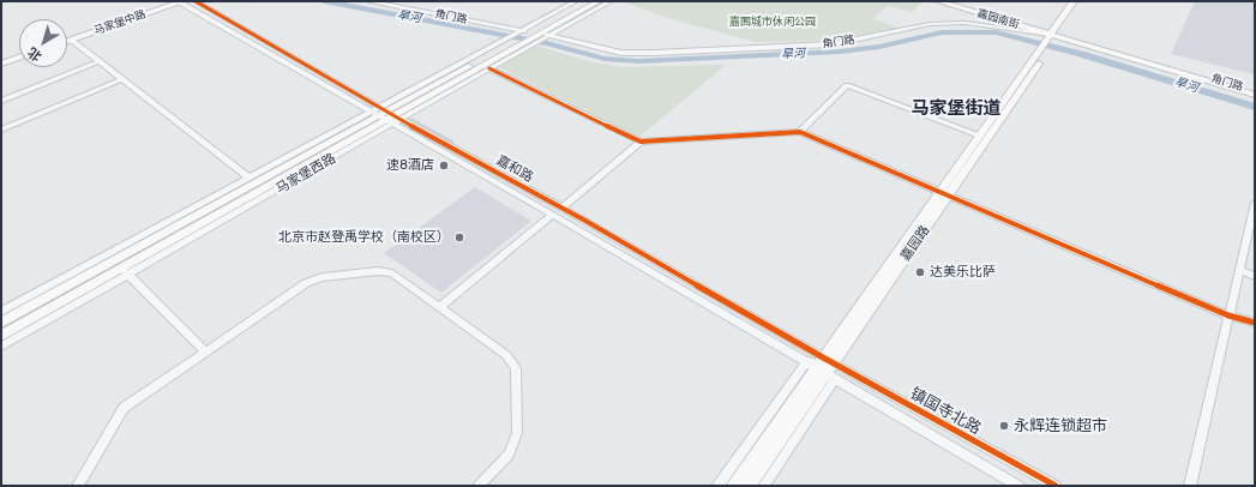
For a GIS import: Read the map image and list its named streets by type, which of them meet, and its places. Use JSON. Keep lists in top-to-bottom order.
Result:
{
  "streets": {
    "main road": [
      "角门路",
      "嘉园南街",
      "马家堡中路",
      "马家堡西路",
      "嘉园路"
    ],
    "street": ["嘉和路", "镇国寺北路"]
  },
  "crossings": [
    ["角门路", "嘉园南街"],
    ["角门路", "马家堡西路"],
    ["角门路", "嘉园路"],
    ["嘉园南街", "嘉园路"],
    ["马家堡中路", "嘉和路"],
    ["嘉和路", "马家堡西路"],
    ["嘉和路", "嘉园路"],
    ["嘉和路", "镇国寺北路"],
    ["嘉园路", "镇国寺北路"]
  ],
  "districts": ["马家堡街道"],
  "water": ["旱河"],
  "parks": ["嘉囿城市休闲公园"],
  "places": [
    "速8酒店",
    "北京市赵登禹学校（南校区）",
    "达美乐比萨",
    "永辉连锁超市"
  ],
  "north": "bottom left"
}
